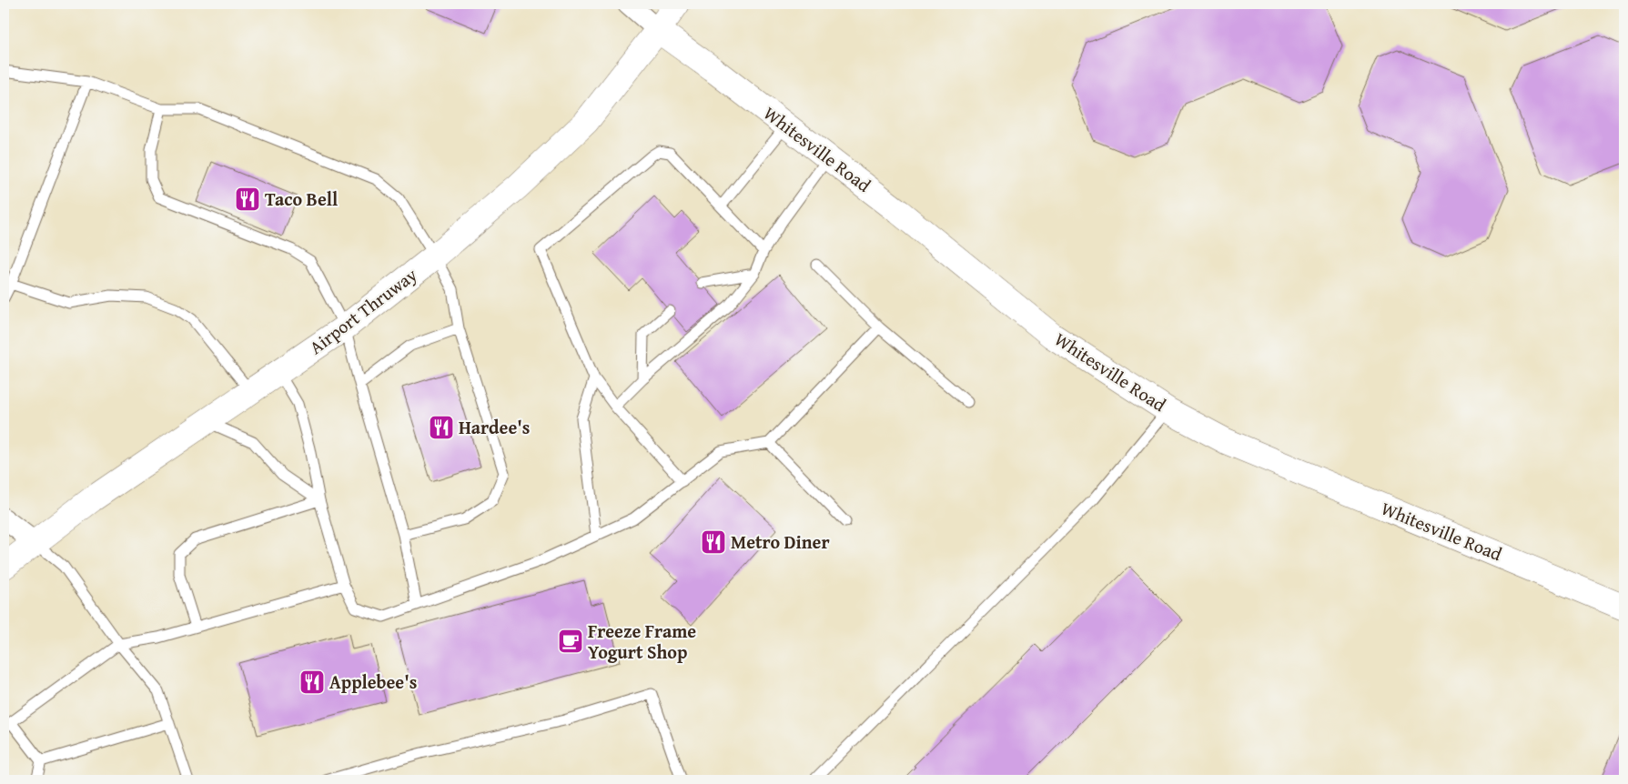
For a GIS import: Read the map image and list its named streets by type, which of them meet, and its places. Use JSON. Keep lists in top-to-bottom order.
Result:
{
  "streets": {
    "main road": ["Whitesville Road", "Airport Thruway"]
  },
  "crossings": [
    ["Whitesville Road", "Airport Thruway"]
  ],
  "places": {
    "restaurant": [
      "Taco Bell",
      "Hardee's",
      "Metro Diner",
      "Applebee's"
    ],
    "cafe": ["Freeze Frame Yogurt Shop"]
  }
}
